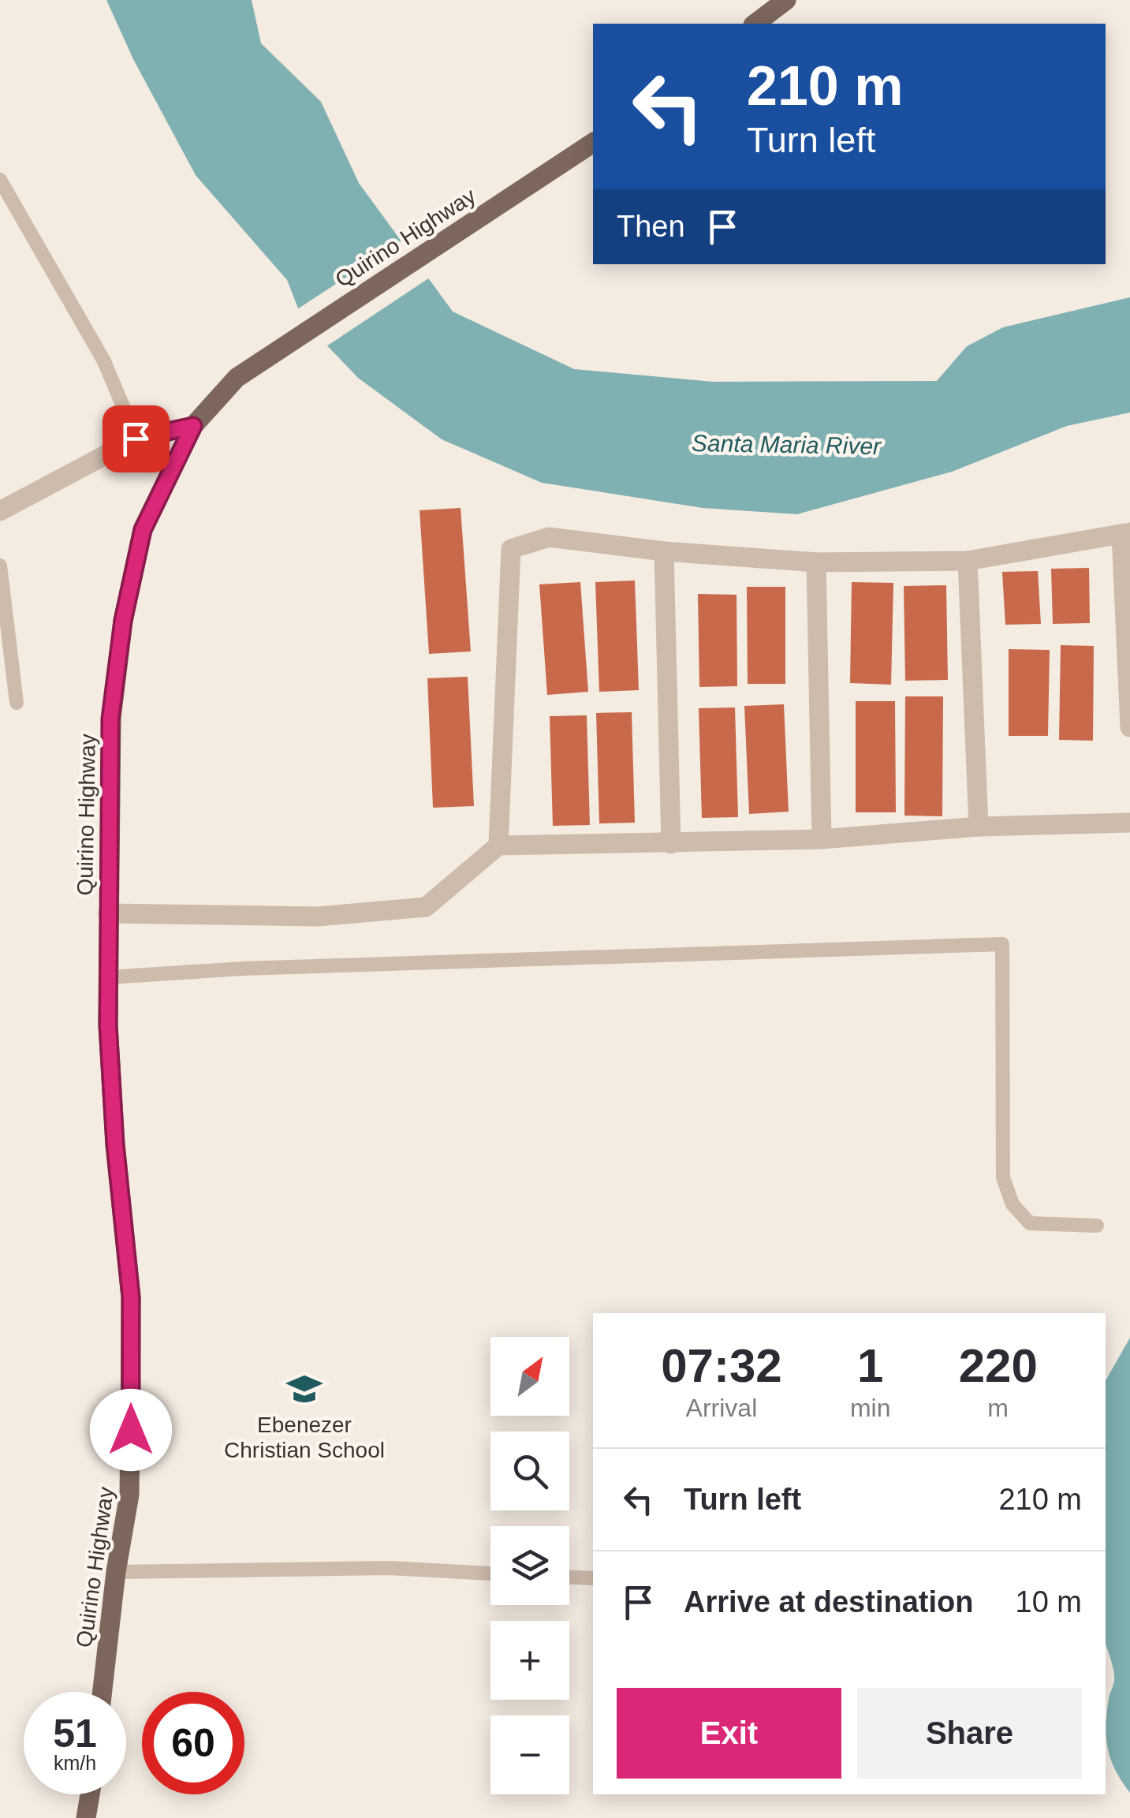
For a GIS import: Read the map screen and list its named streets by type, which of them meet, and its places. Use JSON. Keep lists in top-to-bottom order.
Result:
{
  "streets": {
    "main road": ["Quirino Highway"]
  },
  "water": ["Santa Maria River"],
  "places": {
    "school or university": ["Ebenezer Christian School"]
  },
  "north": "top right",
  "page": {
    "turn": ["210 m", "Turn left"],
    "then": "Then",
    "eta": [
      "07:32",
      "Arrival",
      "1",
      "min",
      "220",
      "m"
    ],
    "map_buttons": ["+", "−"],
    "list": [
      {
        "name": "Turn left",
        "value": "210 m"
      },
      {
        "name": "Arrive at destination",
        "value": "10 m"
      }
    ],
    "buttons": ["Exit", "Share"],
    "speed": "51 km/h",
    "limit": "60"
  }
}
